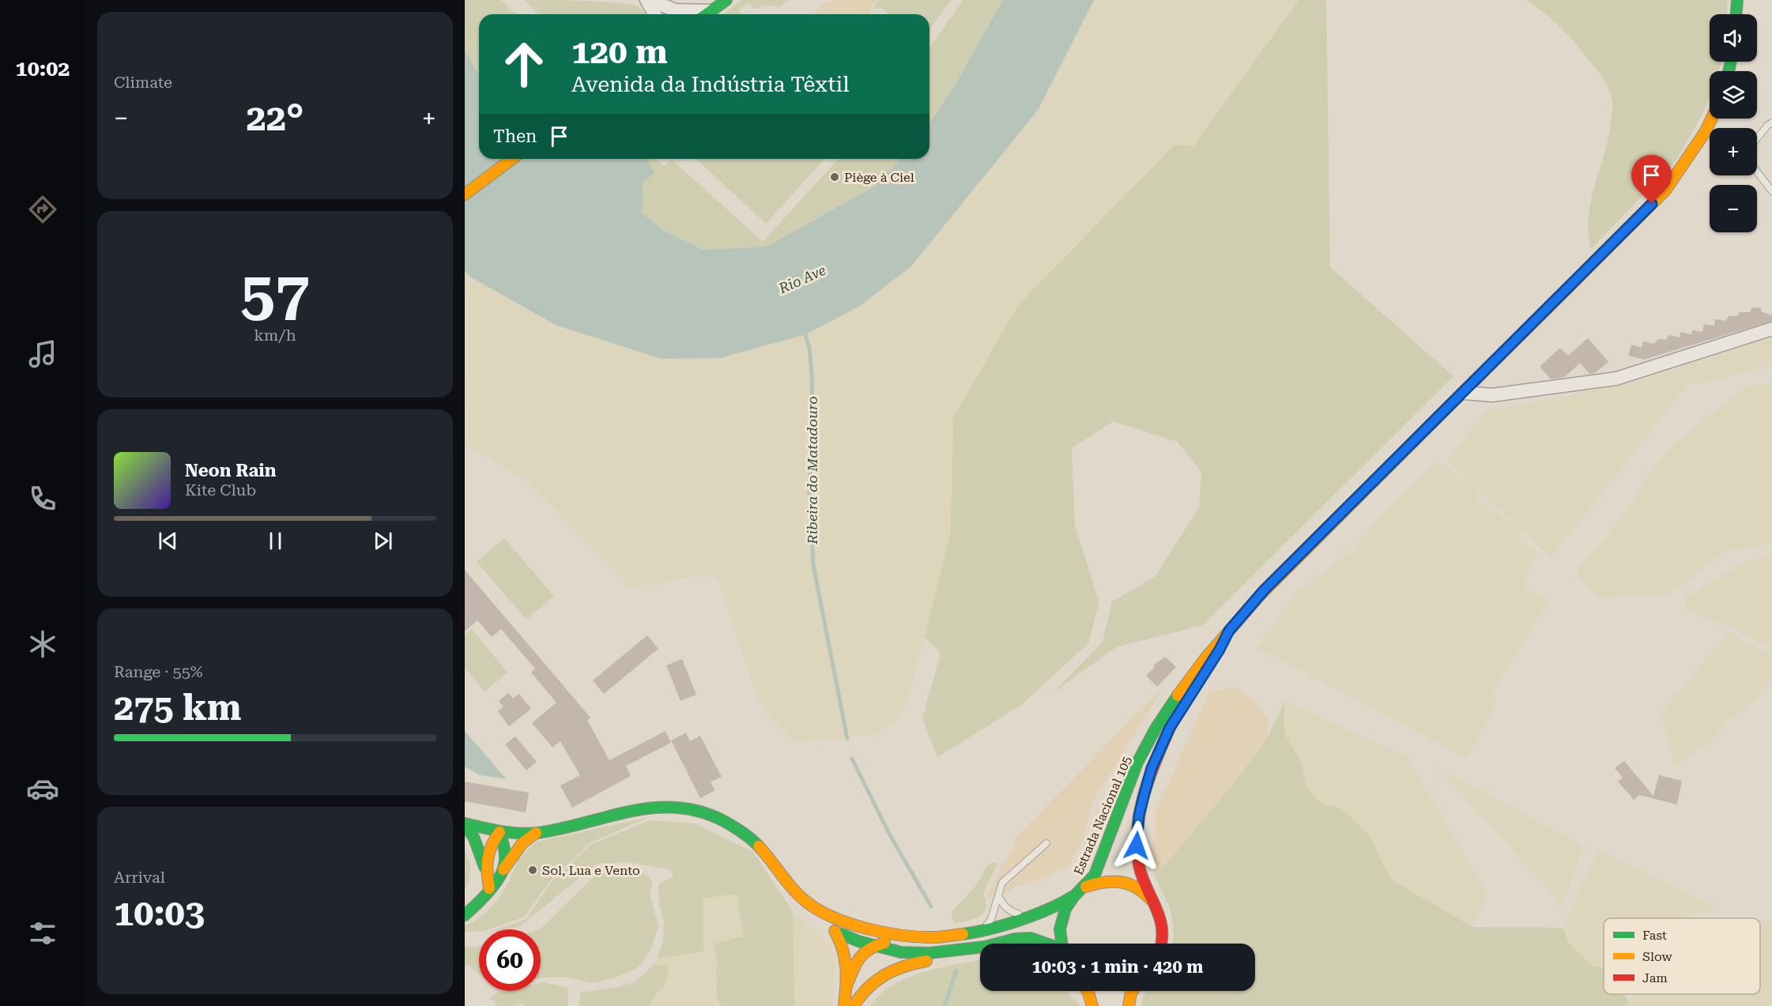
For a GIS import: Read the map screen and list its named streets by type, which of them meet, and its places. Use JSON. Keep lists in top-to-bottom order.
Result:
{
  "streets": {
    "main road": ["Estrada Nacional 105"]
  },
  "water": ["Rio Ave", "Ribeira do Matadouro"],
  "places": ["Piège à Ciel", "Sol, Lua e Vento"],
  "legend": ["Fast", "Slow", "Jam"],
  "page": {
    "tabs": "10:02",
    "tile": [
      "Climate",
      ["57", "km/h"],
      ["Range · 55%", "275 km"],
      ["Arrival", "10:03"]
    ],
    "map_buttons": ["+", "−"],
    "turn": ["120 m", "Avenida da Indústria Têxtil"],
    "heat": ["−", "22°", "+"],
    "then": "Then",
    "song": ["Neon Rain", "Kite Club"],
    "limit": "60",
    "trip": "10:03 · 1 min · 420 m"
  }
}
